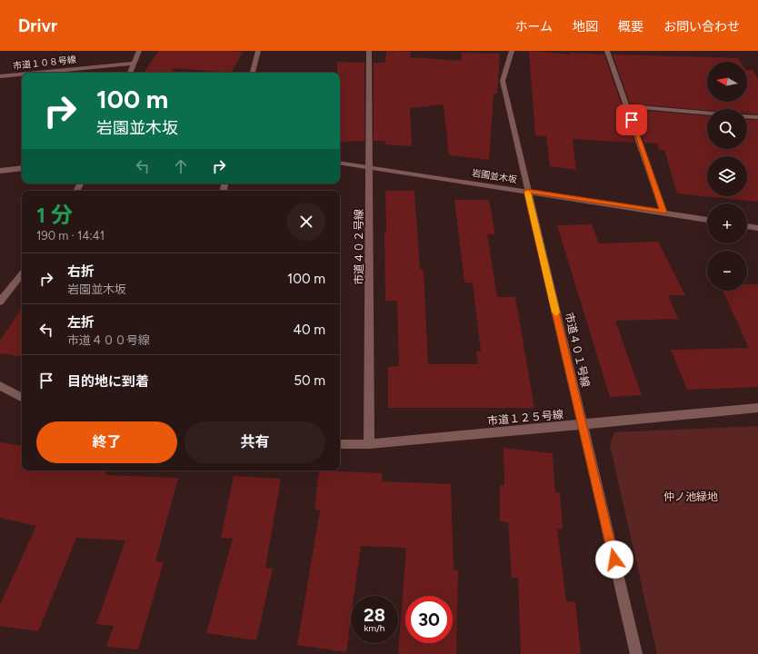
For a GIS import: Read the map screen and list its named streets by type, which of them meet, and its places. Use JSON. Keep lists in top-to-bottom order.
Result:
{
  "streets": {
    "street": [
      "市道１０８号線",
      "岩園並木坂",
      "市道４０２号線",
      "市道４０１号線",
      "市道１２５号線"
    ]
  },
  "crossings": [
    ["岩園並木坂", "市道４０２号線"],
    ["岩園並木坂", "市道４０１号線"],
    ["市道４０２号線", "市道１２５号線"],
    ["市道４０１号線", "市道１２５号線"]
  ],
  "parks": ["仲ノ池緑地"],
  "north": "left",
  "page": {
    "header": "Drivr",
    "nav": [
      "ホーム",
      "地図",
      "概要",
      "お問い合わせ"
    ],
    "map_buttons": ["+", "−"],
    "turn": ["100 m", "岩園並木坂"],
    "heading": ["1 分", "190 m · 14:41"],
    "list": [
      {
        "name": "右折",
        "note": "岩園並木坂",
        "value": "100 m"
      },
      {
        "name": "左折",
        "note": "市道４００号線",
        "value": "40 m"
      },
      {
        "name": "目的地に到着",
        "value": "50 m"
      }
    ],
    "buttons": ["終了", "共有"],
    "speed": "28 km/h",
    "limit": "30"
  }
}
